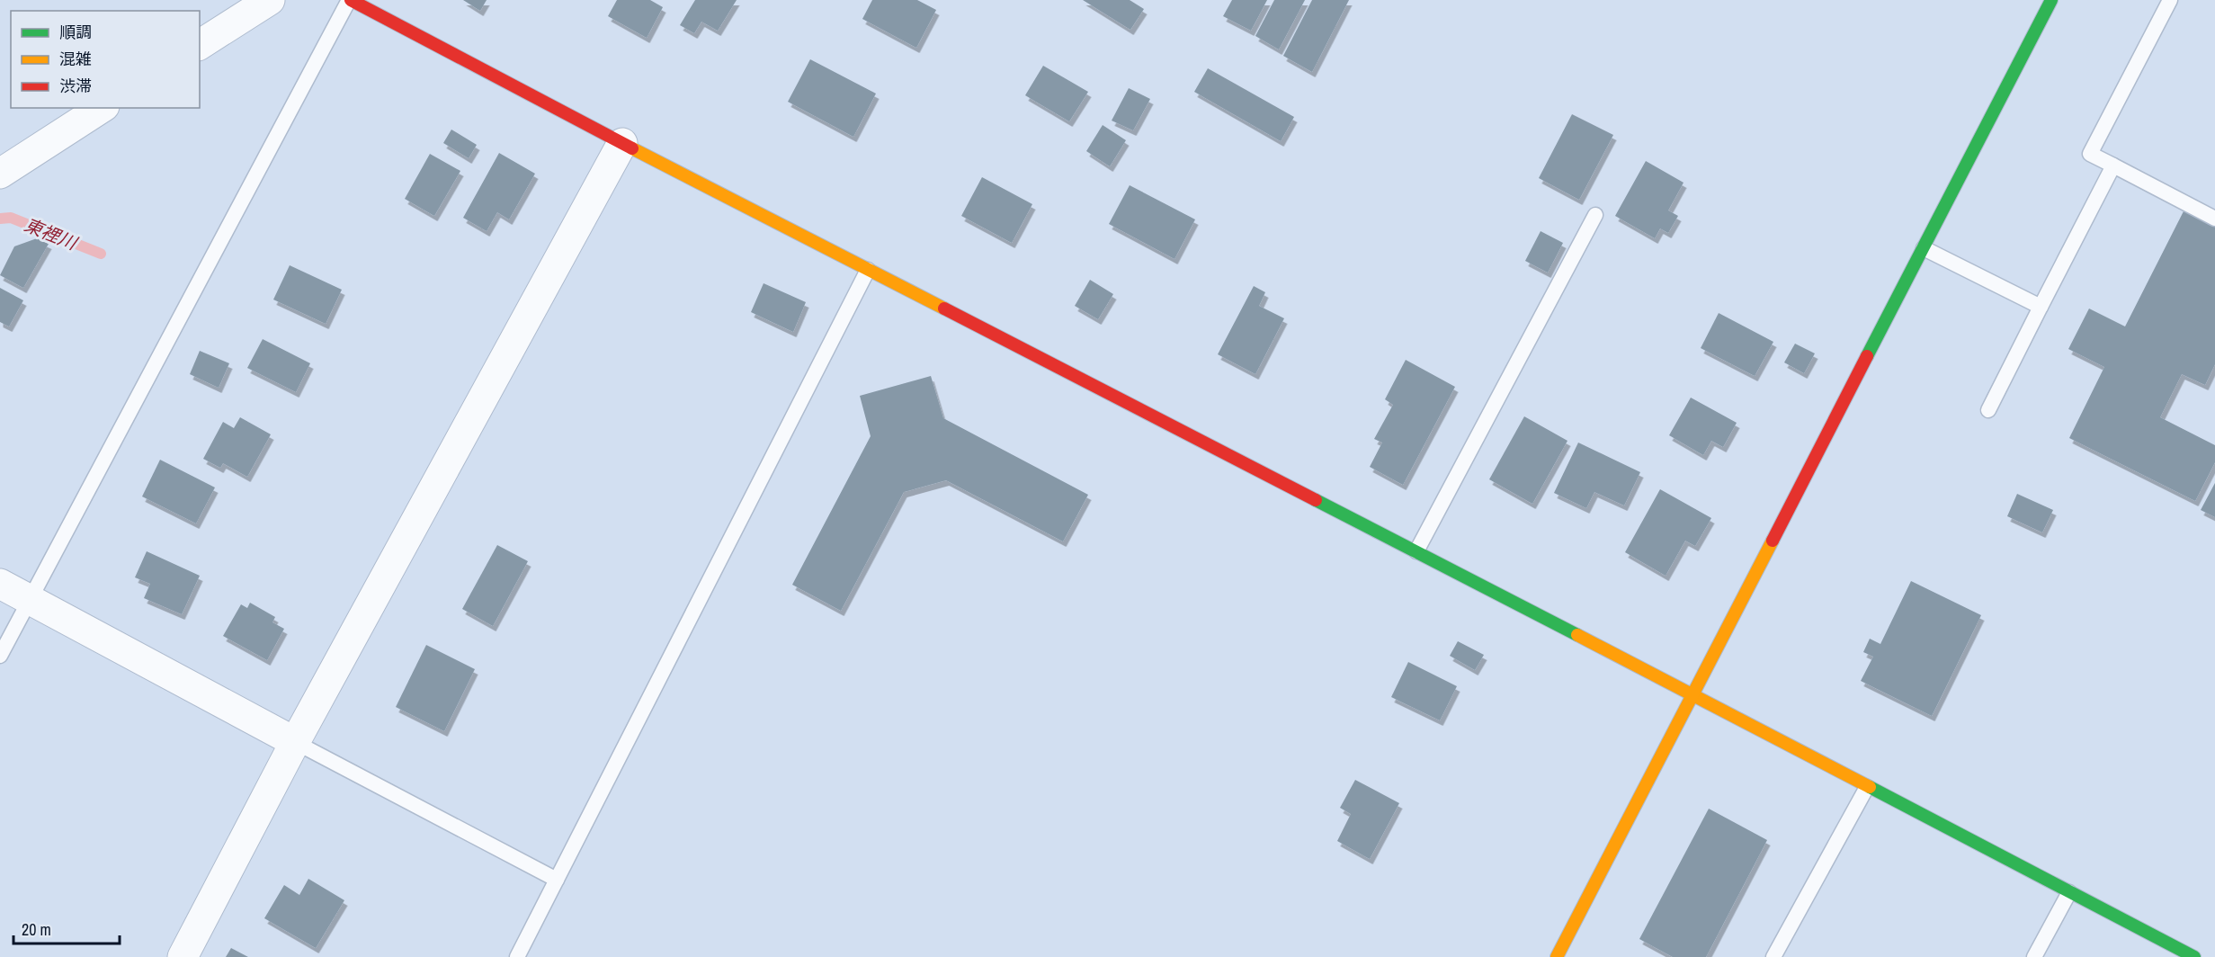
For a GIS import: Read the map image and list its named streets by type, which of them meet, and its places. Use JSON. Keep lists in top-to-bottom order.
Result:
{
  "water": ["東裡川"],
  "legend": ["順調", "混雑", "渋滞"],
  "scale_bar": "20 m"
}
